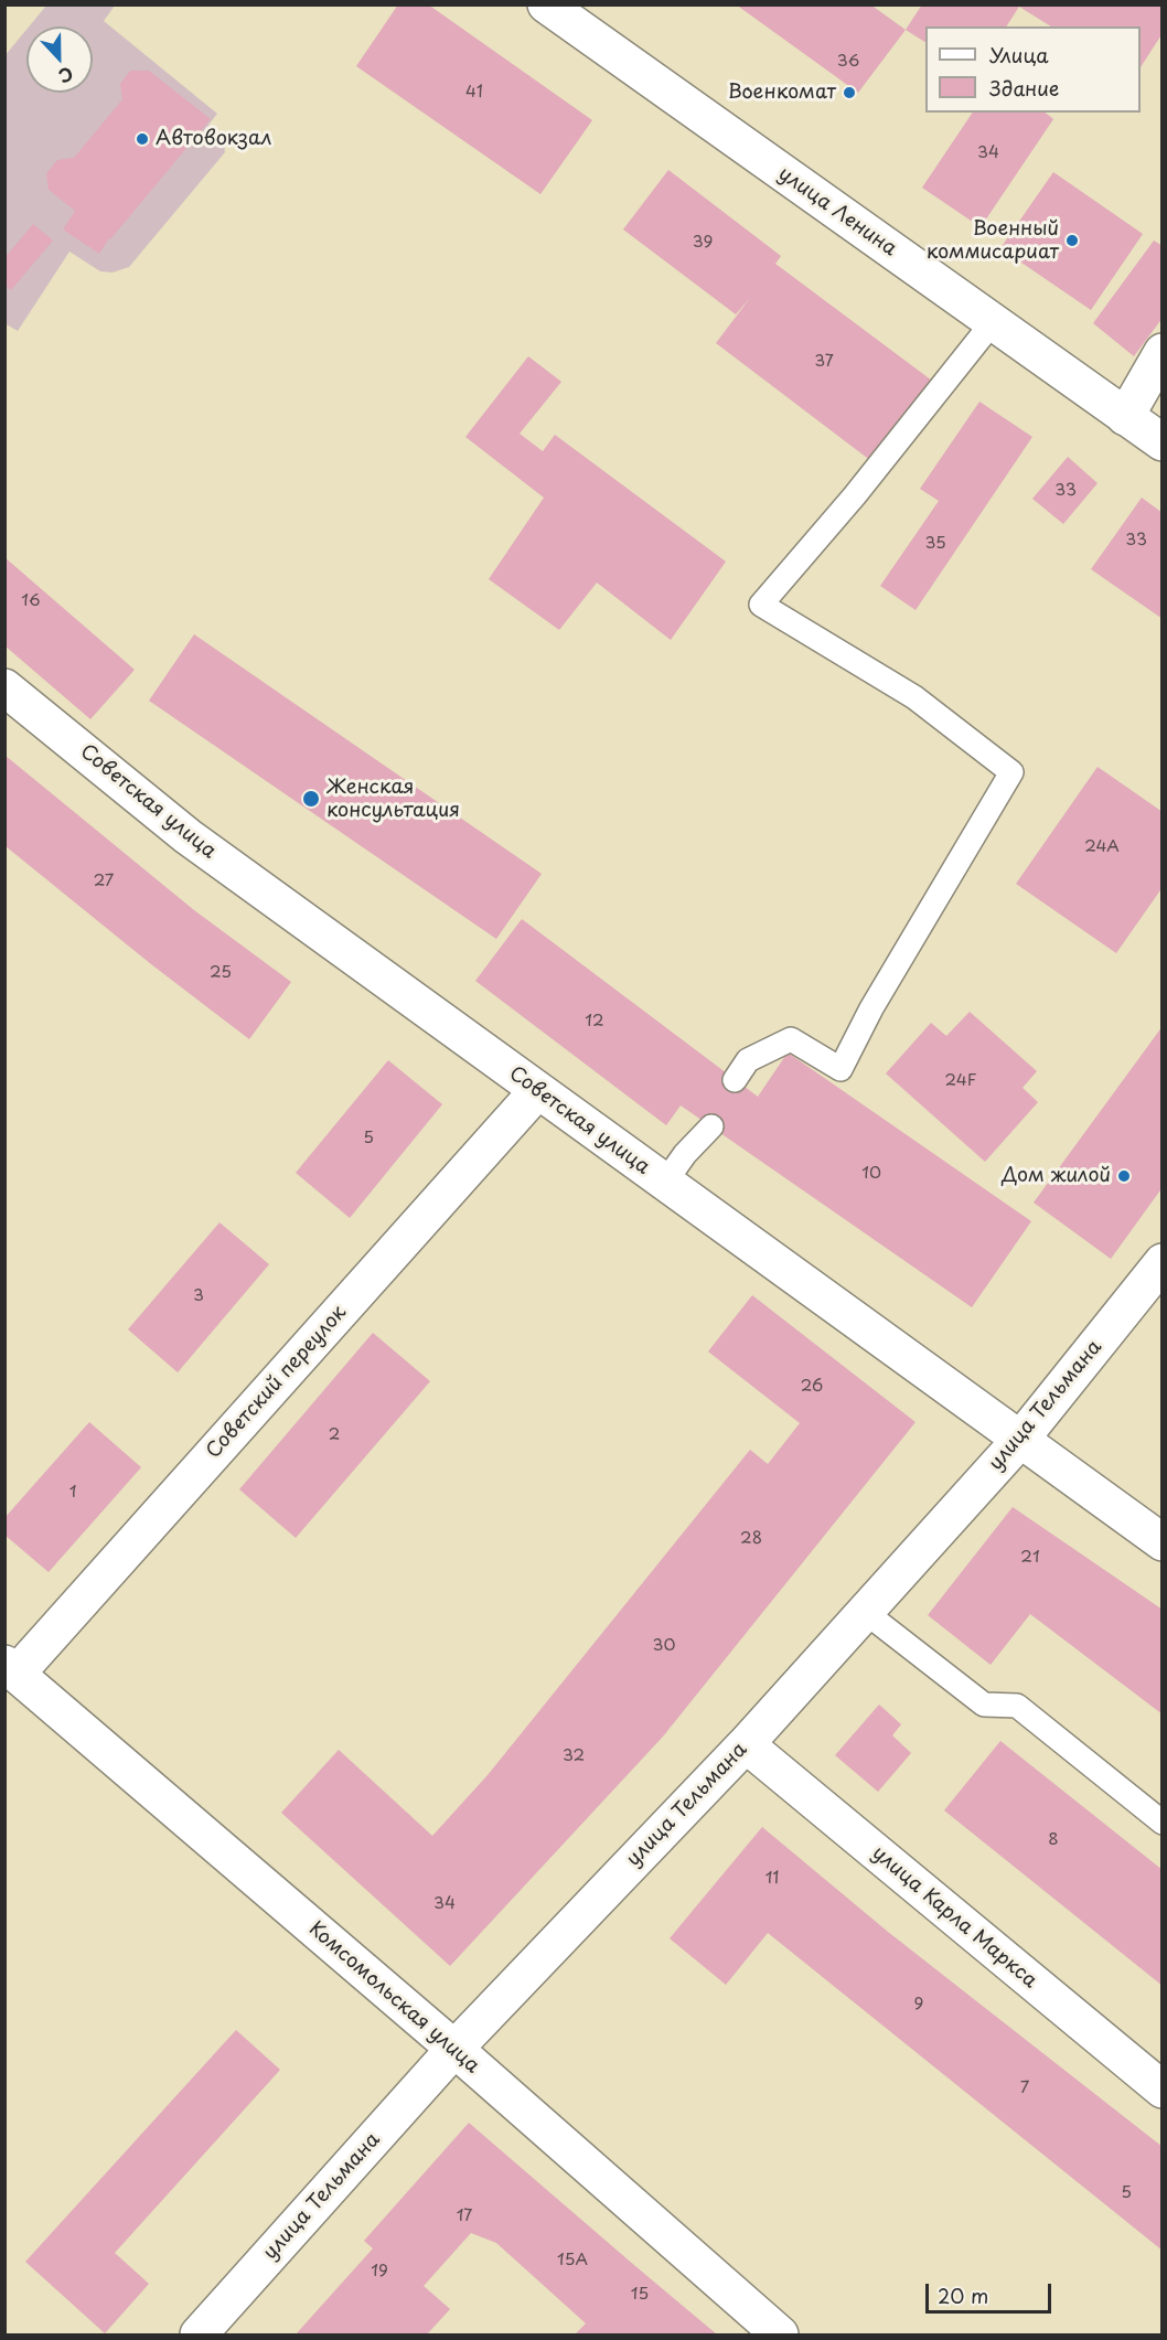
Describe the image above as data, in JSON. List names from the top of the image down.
{
  "streets": {
    "street": [
      "улица Ленина",
      "Советская улица",
      "Советский переулок",
      "улица Тельмана",
      "улица Карла Маркса",
      "Комсомольская улица"
    ]
  },
  "crossings": [
    ["Советская улица", "Советский переулок"],
    ["Советская улица", "улица Тельмана"],
    ["Советский переулок", "Комсомольская улица"],
    ["улица Тельмана", "улица Карла Маркса"],
    ["улица Тельмана", "Комсомольская улица"]
  ],
  "places": [
    "Военкомат",
    "Автовокзал",
    "Военный коммисариат",
    "Женская консультация",
    "Дом жилой"
  ],
  "house_numbers": [
    "36",
    "41",
    "34",
    "39",
    "37",
    "33",
    "33",
    "35",
    "16",
    "24А",
    "27",
    "25",
    "12",
    "24F",
    "5",
    "10",
    "3",
    "26",
    "2",
    "1",
    "28",
    "21",
    "30",
    "32",
    "8",
    "11",
    "34",
    "9",
    "7",
    "5",
    "17",
    "15А",
    "19",
    "15"
  ],
  "legend": ["Улица", "Здание"],
  "scale_bar": "20 m",
  "north": "bottom"
}
